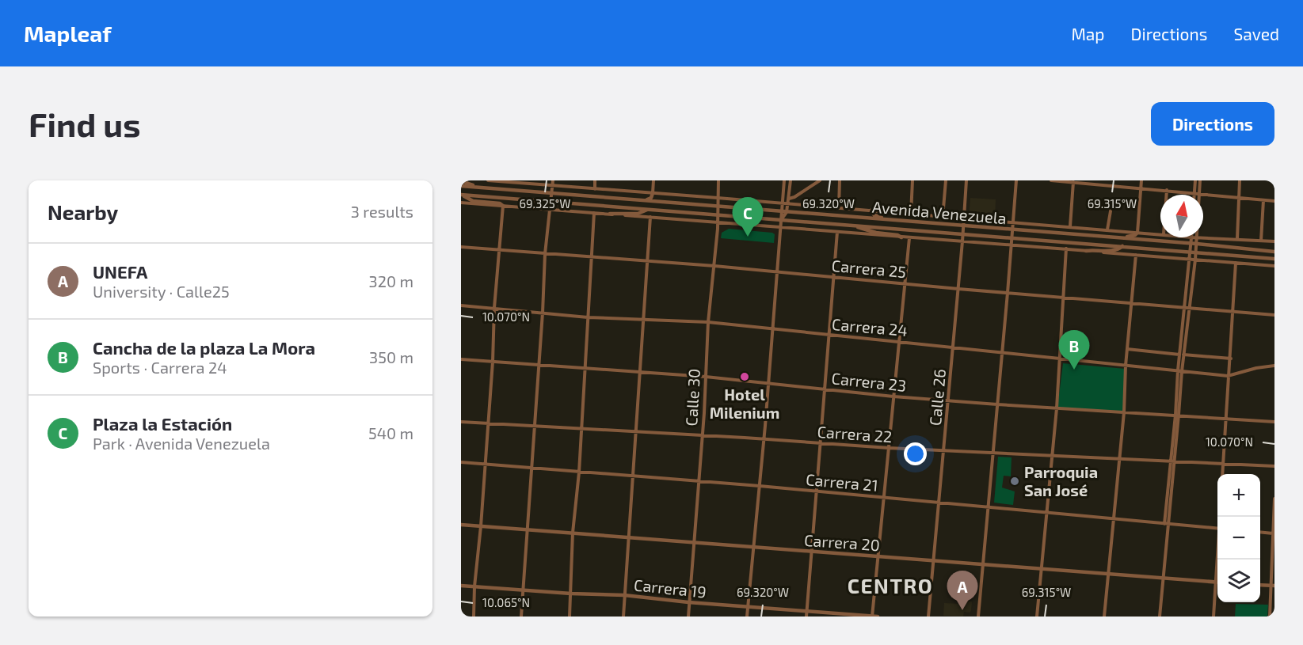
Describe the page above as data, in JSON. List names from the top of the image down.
{
  "streets": {
    "street": [
      "Avenida Venezuela",
      "Carrera 25",
      "Carrera 24",
      "Carrera 23",
      "Calle 30",
      "Calle 26",
      "Carrera 22",
      "Carrera 21",
      "Carrera 20",
      "Carrera 19"
    ]
  },
  "crossings": [
    ["Avenida Venezuela", "Calle 30"],
    ["Avenida Venezuela", "Calle 26"],
    ["Carrera 25", "Calle 30"],
    ["Carrera 25", "Calle 26"],
    ["Carrera 24", "Calle 30"],
    ["Carrera 24", "Calle 26"],
    ["Carrera 23", "Calle 30"],
    ["Carrera 23", "Calle 26"],
    ["Calle 30", "Carrera 22"],
    ["Calle 30", "Carrera 21"],
    ["Calle 30", "Carrera 20"],
    ["Calle 30", "Carrera 19"],
    ["Calle 26", "Carrera 22"],
    ["Calle 26", "Carrera 21"],
    ["Calle 26", "Carrera 20"]
  ],
  "districts": ["CENTRO"],
  "places": ["Hotel Milenium", "Parroquia San José"],
  "north": "top",
  "page": {
    "header": "Mapleaf",
    "nav": ["Map", "Directions", "Saved"],
    "buttons": "Directions",
    "title": "Find us",
    "heading": ["Nearby", "3 results"],
    "pins": ["C", "B", "A"],
    "list": [
      {
        "mark": "A",
        "name": "UNEFA",
        "note": "University · Calle25",
        "value": "320 m"
      },
      {
        "mark": "B",
        "name": "Cancha de la plaza La Mora",
        "note": "Sports · Carrera 24",
        "value": "350 m"
      },
      {
        "mark": "C",
        "name": "Plaza la Estación",
        "note": "Park · Avenida Venezuela",
        "value": "540 m"
      }
    ],
    "map_buttons": ["+", "−"]
  },
  "coordinates": [
    "69.325°W",
    "69.320°W",
    "69.315°W",
    "10.070°N",
    "10.065°N"
  ]
}
